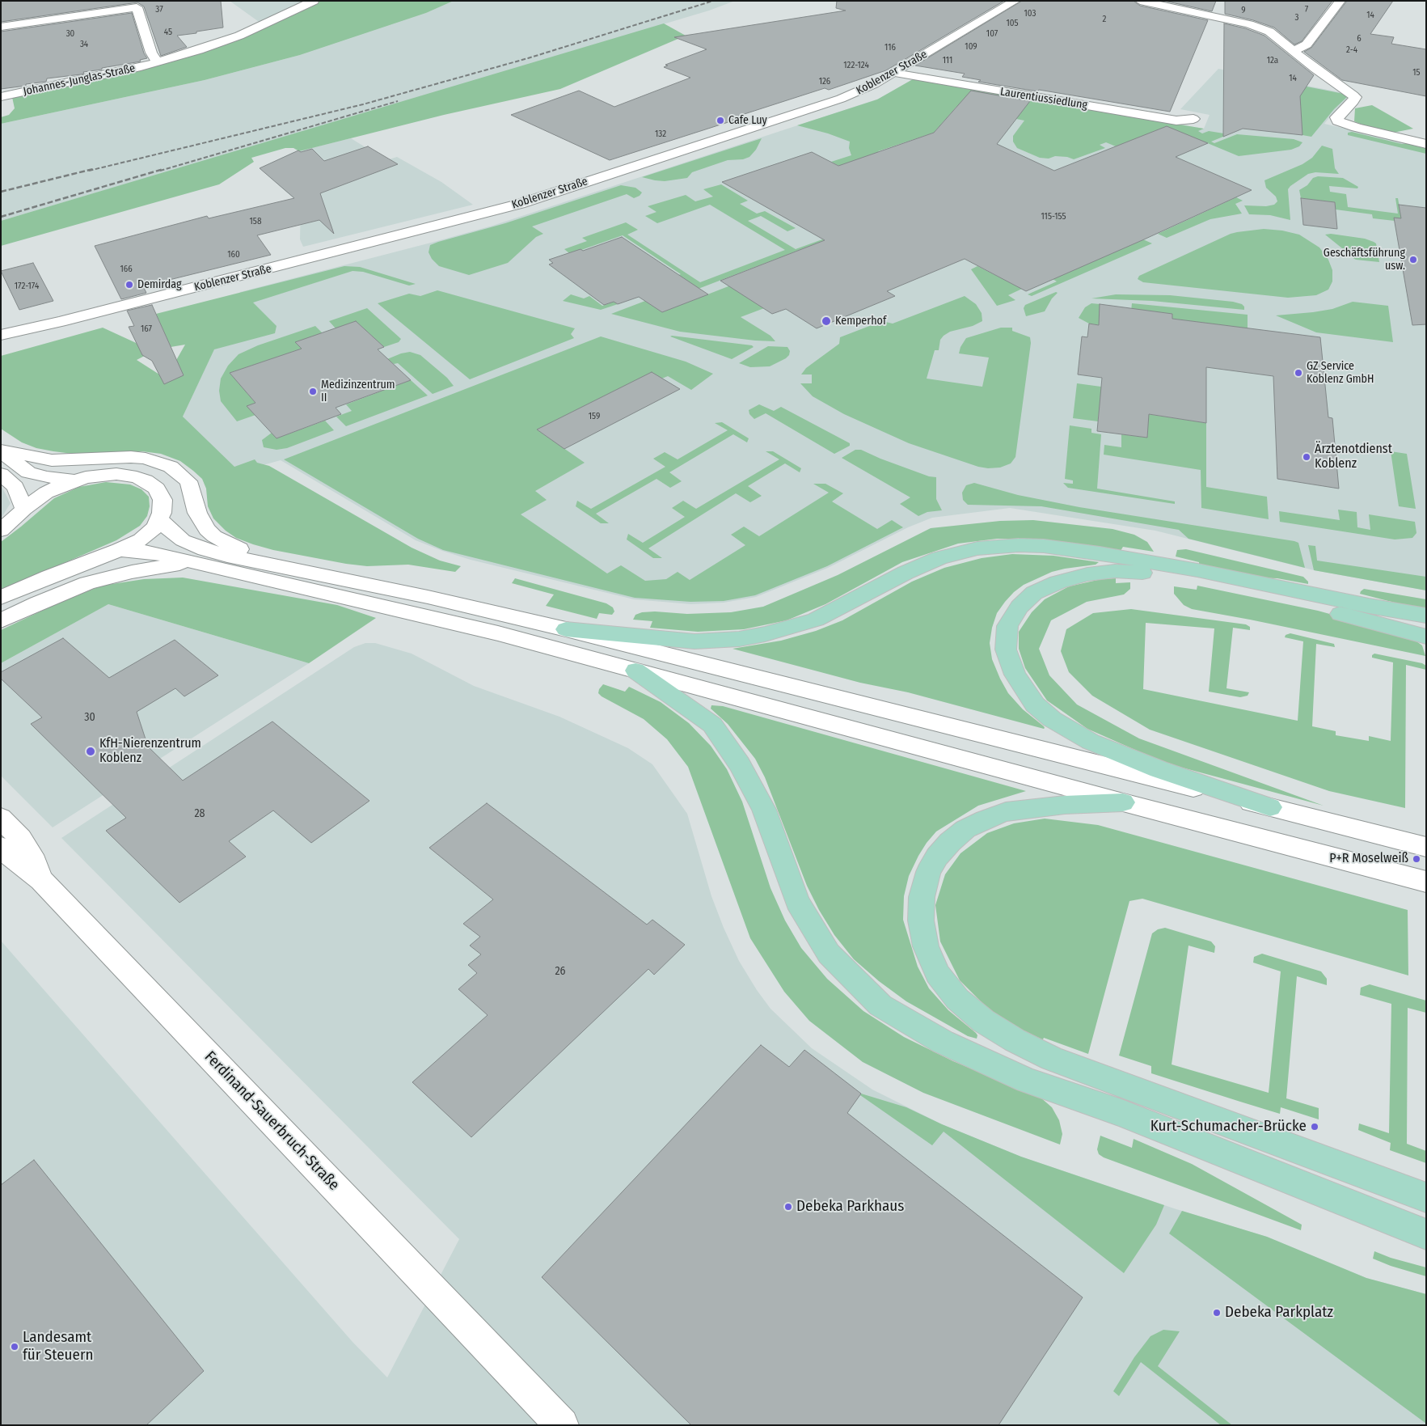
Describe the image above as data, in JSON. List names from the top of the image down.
{
  "streets": {
    "street": [
      "Koblenzer Straße",
      "Johannes-Junglas-Straße",
      "Laurentiussiedlung",
      "Ferdinand-Sauerbruch-Straße"
    ]
  },
  "crossings": [
    ["Koblenzer Straße", "Laurentiussiedlung"]
  ],
  "places": [
    "Cafe Luy",
    "Geschäftsführung usw.",
    "Demirdag",
    "Kemperhof",
    "GZ Service Koblenz GmbH",
    "Medizinzentrum II",
    "Ärztenotdienst Koblenz",
    "KfH-Nierenzentrum Koblenz",
    "P+R Moselweiß",
    "Kurt-Schumacher-Brücke",
    "Debeka Parkhaus",
    "Debeka Parkplatz",
    "Landesamt für Steuern"
  ],
  "house_numbers": [
    "37",
    "7",
    "9",
    "103",
    "14",
    "3",
    "2",
    "105",
    "45",
    "30",
    "107",
    "6",
    "34",
    "109",
    "116",
    "2-4",
    "111",
    "12a",
    "122-124",
    "15",
    "14",
    "126",
    "132",
    "115-155",
    "158",
    "160",
    "166",
    "172-174",
    "167",
    "159",
    "30",
    "28",
    "26"
  ]
}
